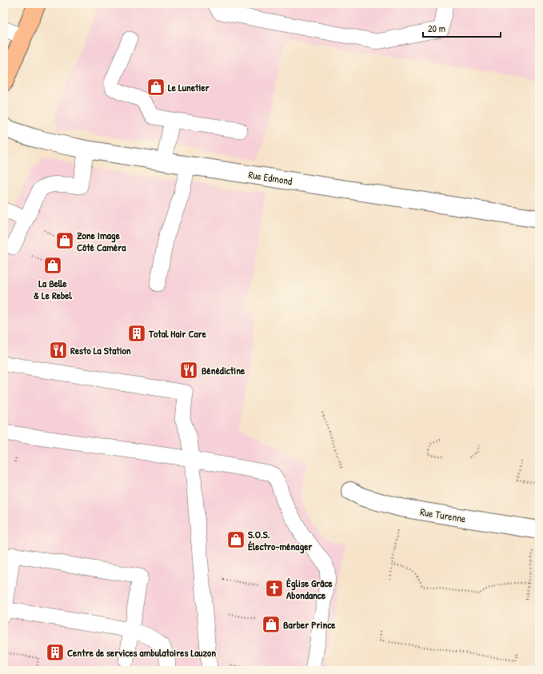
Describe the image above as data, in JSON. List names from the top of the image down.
{
  "streets": {
    "street": ["Rue Edmond", "Rue Turenne"]
  },
  "places": {
    "shop": [
      "Le Lunetier",
      "Zone Image Côté Caméra",
      "La Belle & Le Rebel",
      "S.O.S. Électro-ménager",
      "Barber Prince"
    ],
    "building": ["Total Hair Care", "Centre de services ambulatoires Lauzon"],
    "restaurant": ["Resto La Station", "Bénédictine"],
    "church": ["Église Grâce Abondance"]
  },
  "scale_bar": "20 m"
}
